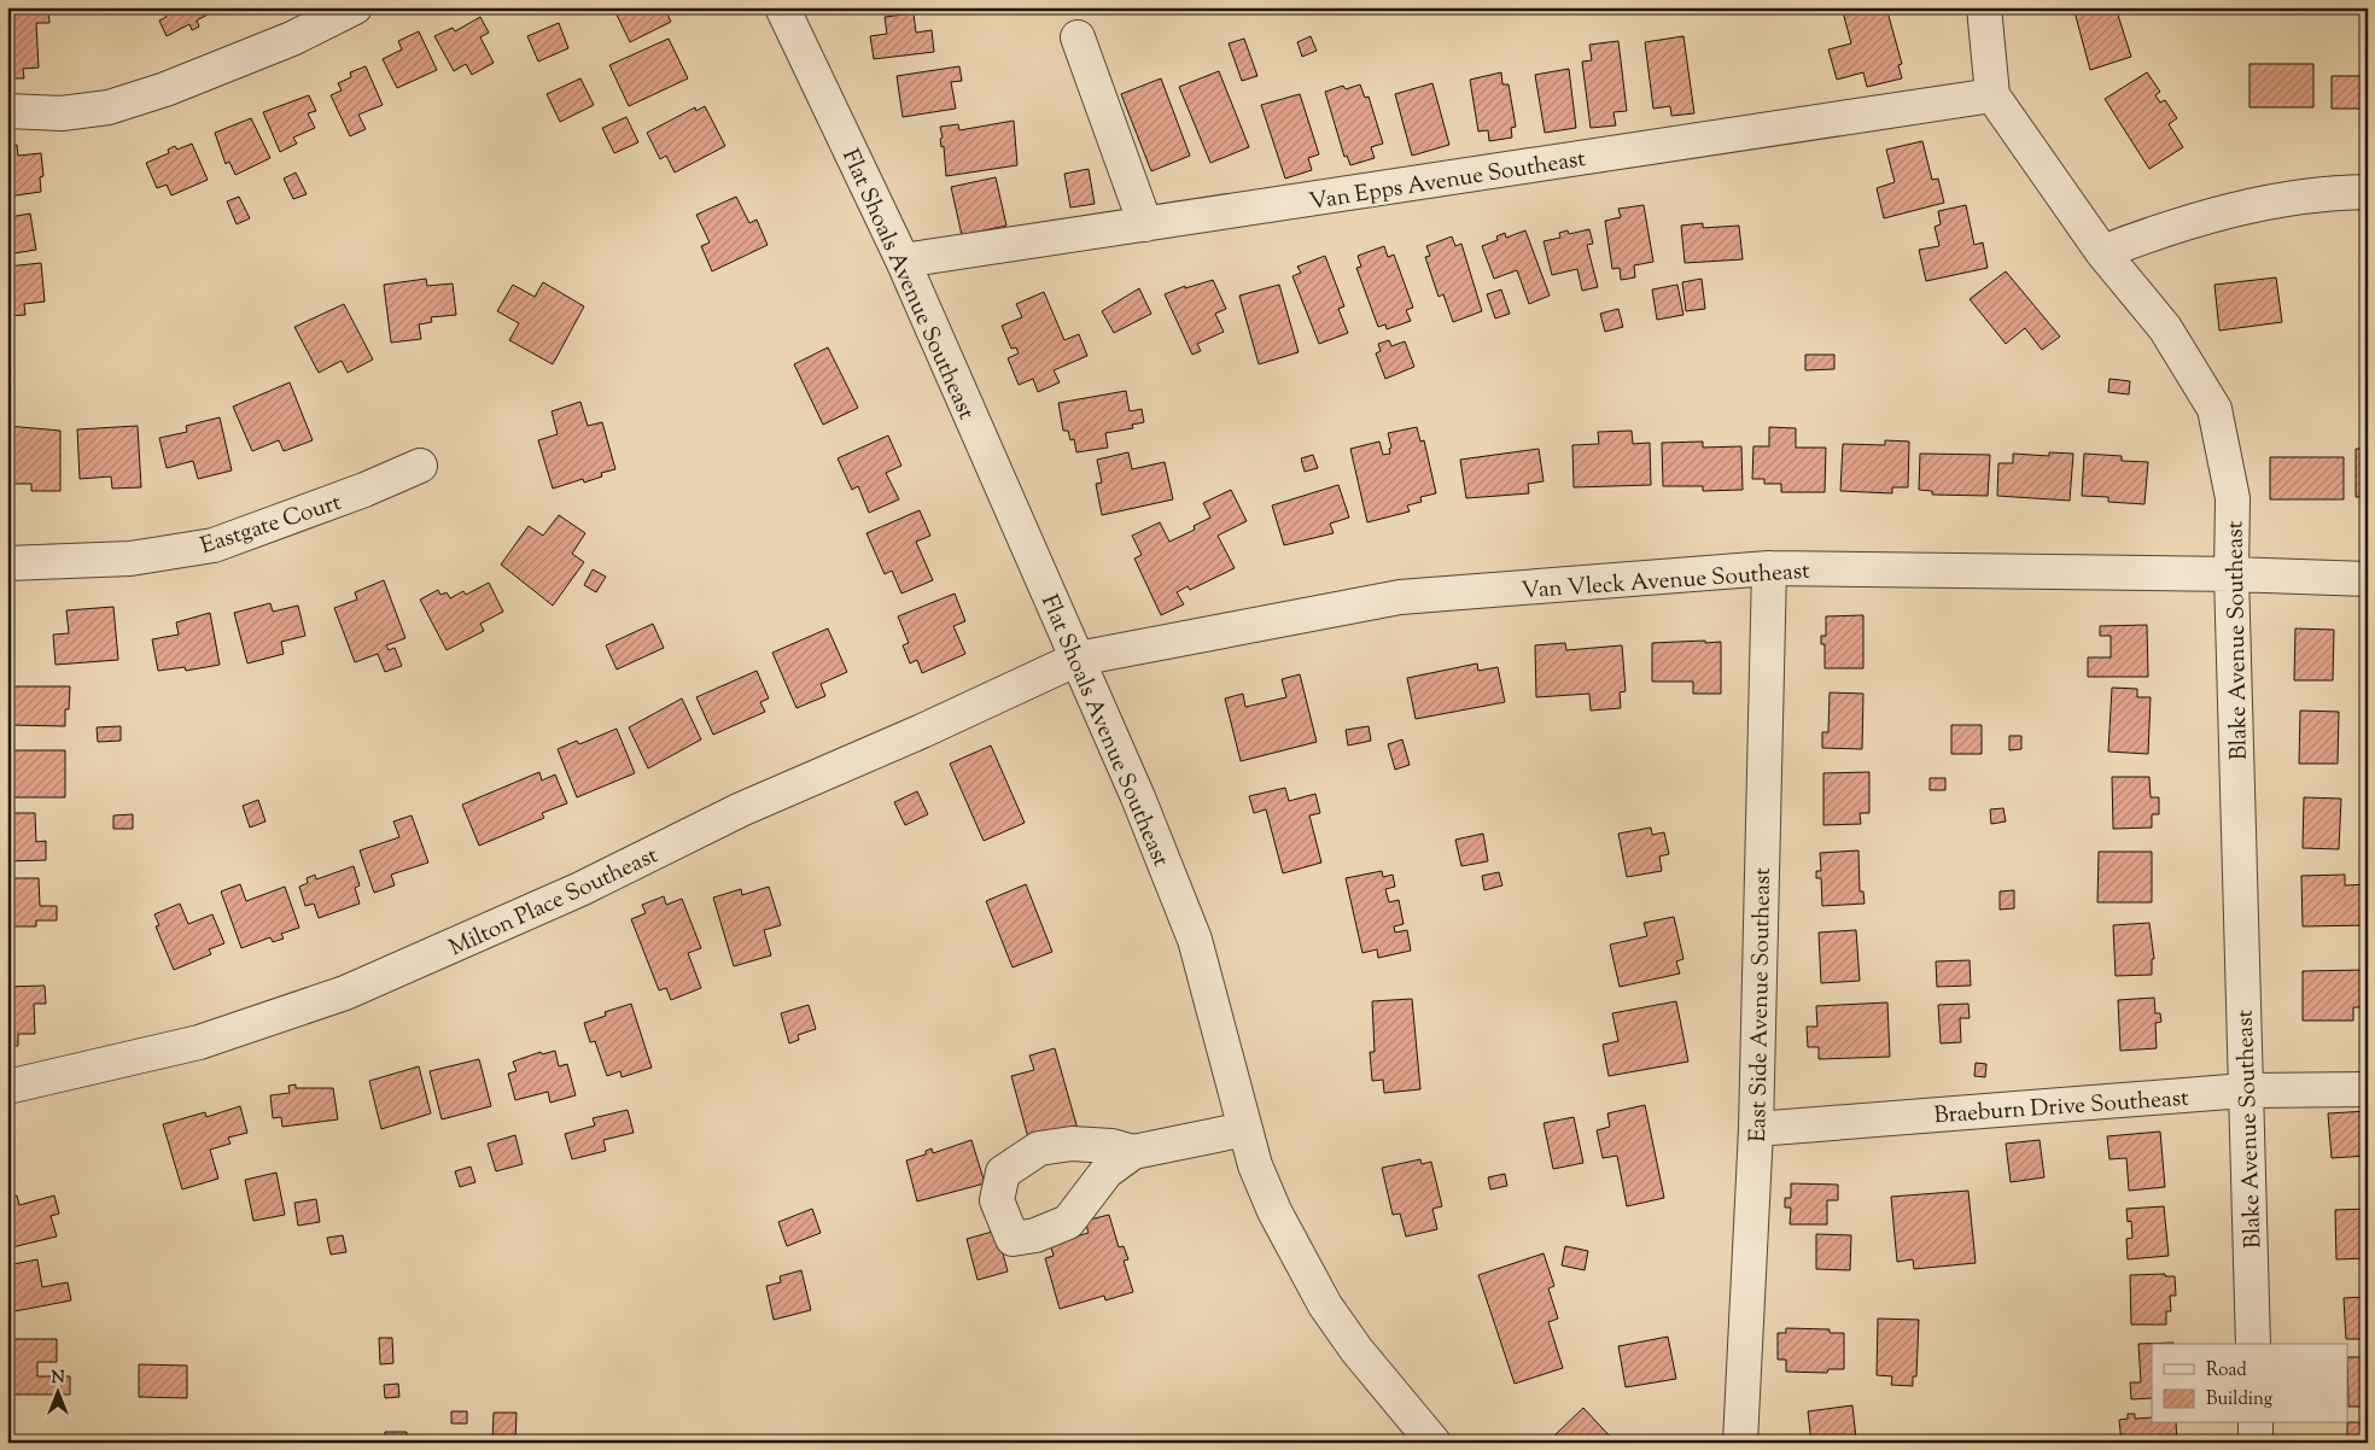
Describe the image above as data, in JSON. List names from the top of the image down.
{
  "streets": {
    "street": [
      "Van Epps Avenue Southeast",
      "Flat Shoals Avenue Southeast",
      "Eastgate Court",
      "Van Vleck Avenue Southeast",
      "Blake Avenue Southeast",
      "Milton Place Southeast",
      "East Side Avenue Southeast",
      "Braeburn Drive Southeast"
    ]
  },
  "crossings": [
    ["Van Epps Avenue Southeast", "Flat Shoals Avenue Southeast"],
    ["Van Epps Avenue Southeast", "Blake Avenue Southeast"],
    ["Flat Shoals Avenue Southeast", "Van Vleck Avenue Southeast"],
    ["Flat Shoals Avenue Southeast", "Milton Place Southeast"],
    ["Van Vleck Avenue Southeast", "Blake Avenue Southeast"],
    ["Van Vleck Avenue Southeast", "Milton Place Southeast"],
    ["Van Vleck Avenue Southeast", "East Side Avenue Southeast"],
    ["Blake Avenue Southeast", "Braeburn Drive Southeast"],
    ["East Side Avenue Southeast", "Braeburn Drive Southeast"]
  ],
  "legend": ["Road", "Building"],
  "north": "top"
}
